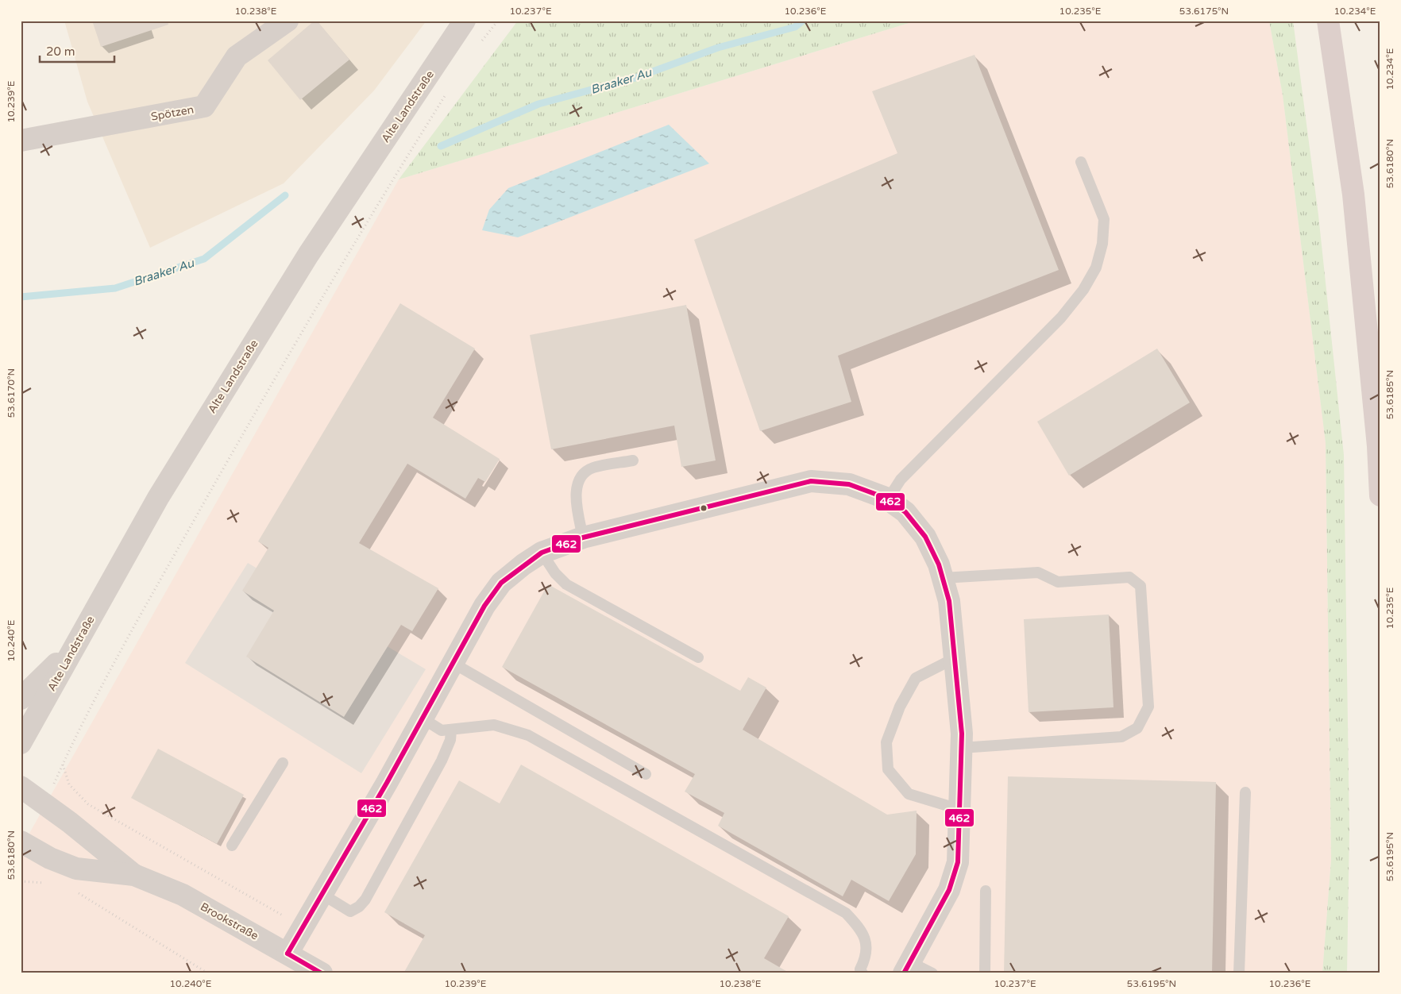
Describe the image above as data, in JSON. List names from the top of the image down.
{
  "streets": {
    "street": ["Alte Landstraße", "Spötzen", "Brookstraße"]
  },
  "water": ["Braaker Au"],
  "lines": ["transit line 462"],
  "scale_bar": "20 m",
  "coordinates": [
    "10.238°E",
    "10.237°E",
    "10.236°E",
    "10.235°E",
    "53.6175°N",
    "10.234°E",
    "10.239°E",
    "53.6180°N",
    "53.6170°N",
    "53.6185°N",
    "10.240°E",
    "53.6195°N"
  ]
}
